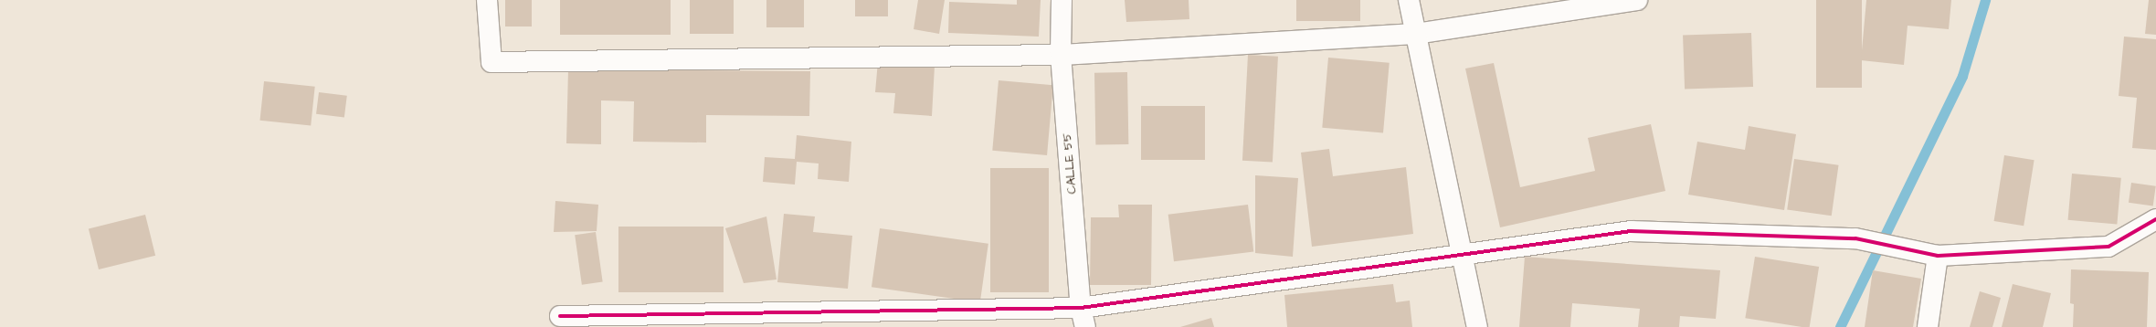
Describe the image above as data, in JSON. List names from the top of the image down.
{
  "streets": {
    "street": ["CALLE 55"]
  }
}
